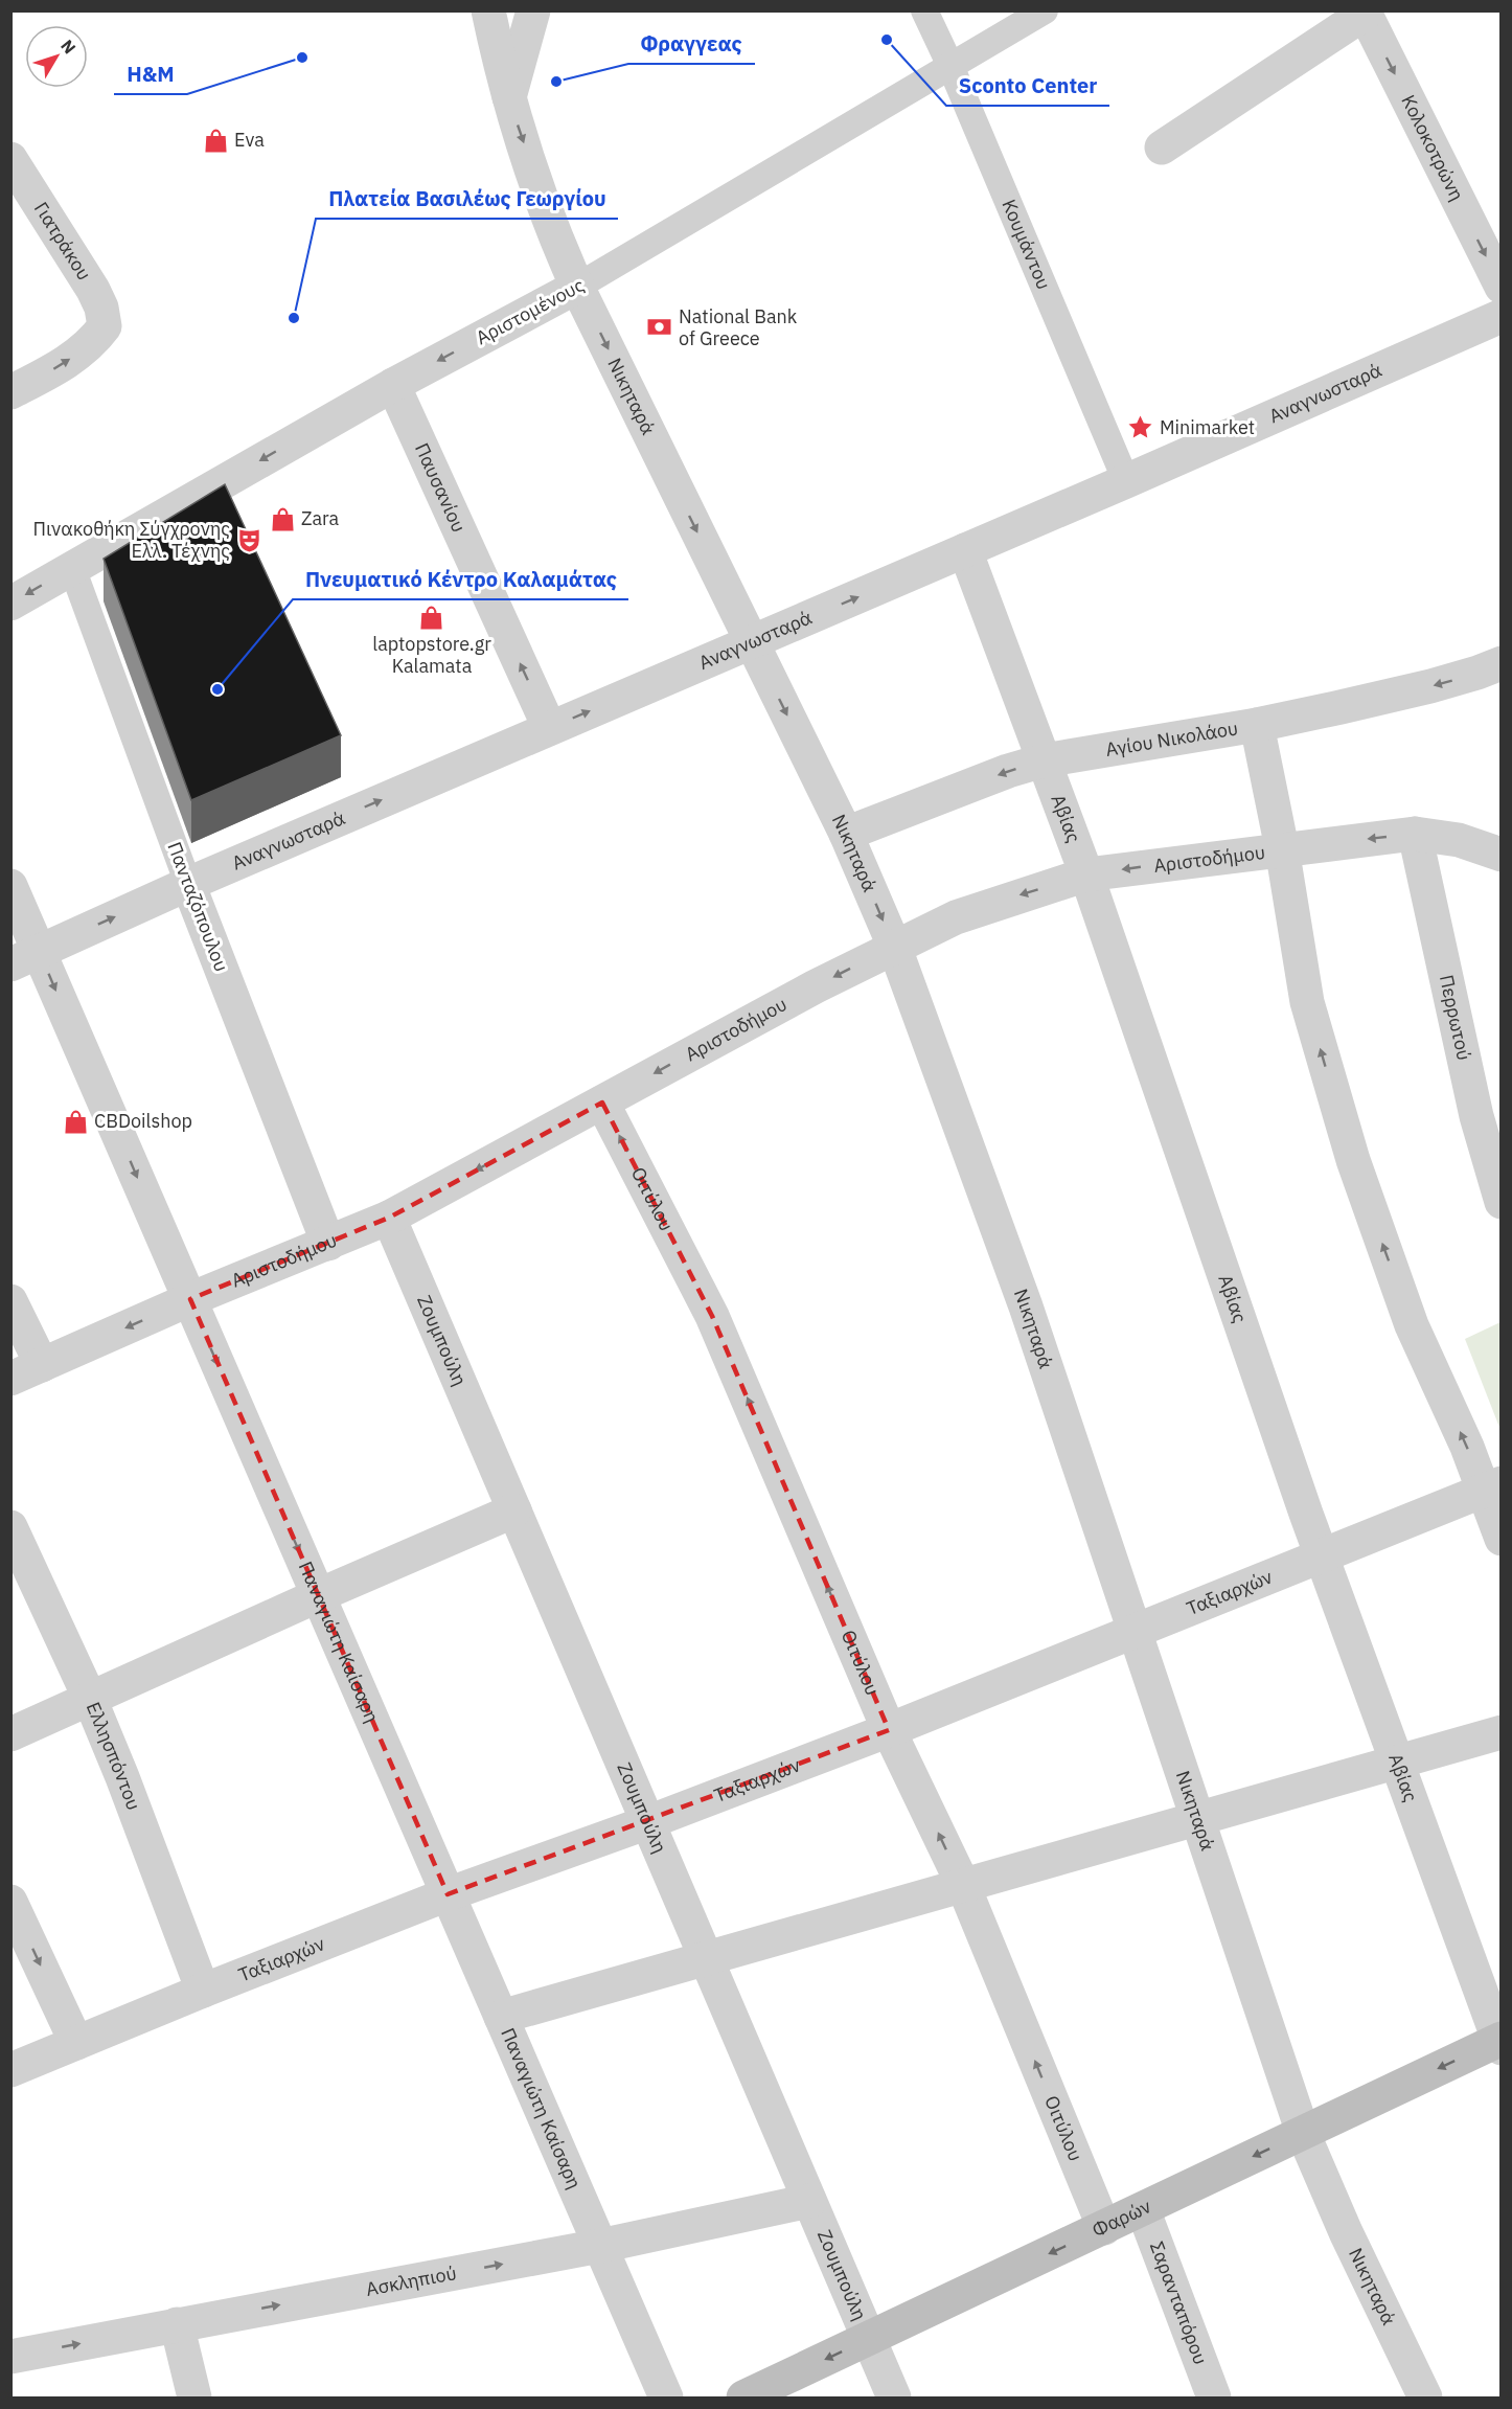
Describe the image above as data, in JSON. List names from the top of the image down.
{
  "streets": {
    "main road": ["Φαρών"],
    "street": [
      "Κολοκοτρώνη",
      "Γιατράκου",
      "Κουμάντου",
      "Αριστομένους",
      "Αναγνωσταρά",
      "Νικηταρά",
      "Παυσανίου",
      "Αγίου Νικολάου",
      "Αβίας",
      "Αριστοδήμου",
      "Πανταζόπουλου",
      "Περρωτού",
      "Οιτύλου",
      "Ζουμπούλη",
      "Ταξιαρχών",
      "Παναγιώτη Καίσαρη",
      "Ελλησπόντου",
      "Ασκληπιού",
      "Σαρανταπόρου"
    ]
  },
  "crossings": [
    ["Κουμάντου", "Αριστομένους"],
    ["Κουμάντου", "Αναγνωσταρά"],
    ["Αριστομένους", "Νικηταρά"],
    ["Αριστομένους", "Παυσανίου"],
    ["Αριστομένους", "Πανταζόπουλου"],
    ["Αναγνωσταρά", "Νικηταρά"],
    ["Αναγνωσταρά", "Παυσανίου"],
    ["Αναγνωσταρά", "Αβίας"],
    ["Αναγνωσταρά", "Πανταζόπουλου"],
    ["Αναγνωσταρά", "Παναγιώτη Καίσαρη"],
    ["Νικηταρά", "Αγίου Νικολάου"],
    ["Νικηταρά", "Αριστοδήμου"],
    ["Νικηταρά", "Ταξιαρχών"],
    ["Νικηταρά", "Φαρών"],
    ["Αγίου Νικολάου", "Αβίας"],
    ["Αβίας", "Αριστοδήμου"],
    ["Αβίας", "Ταξιαρχών"],
    ["Αβίας", "Φαρών"],
    ["Αριστοδήμου", "Πανταζόπουλου"],
    ["Αριστοδήμου", "Περρωτού"],
    ["Αριστοδήμου", "Οιτύλου"],
    ["Αριστοδήμου", "Ζουμπούλη"],
    ["Αριστοδήμου", "Παναγιώτη Καίσαρη"],
    ["Οιτύλου", "Ταξιαρχών"],
    ["Οιτύλου", "Φαρών"],
    ["Ζουμπούλη", "Ταξιαρχών"],
    ["Ζουμπούλη", "Φαρών"],
    ["Ζουμπούλη", "Ασκληπιού"],
    ["Ταξιαρχών", "Παναγιώτη Καίσαρη"],
    ["Ταξιαρχών", "Ελλησπόντου"],
    ["Παναγιώτη Καίσαρη", "Ασκληπιού"],
    ["Φαρών", "Σαρανταπόρου"]
  ],
  "one_way": [
    "Κολοκοτρώνη",
    "Αριστομένους",
    "Αναγνωσταρά",
    "Νικηταρά",
    "Παυσανίου",
    "Αγίου Νικολάου",
    "Αριστοδήμου",
    "Οιτύλου",
    "Παναγιώτη Καίσαρη",
    "Φαρών",
    "Ασκληπιού"
  ],
  "places": {
    "other": [
      "Sconto Center",
      "H&M",
      "Φραγγεας",
      "Πλατεία Βασιλέως Γεωργίου",
      "Πνευματικό Κέντρο Καλαμάτας"
    ],
    "shop": [
      "Eva",
      "Zara",
      "laptopstore.gr Kalamata",
      "CBDoilshop"
    ],
    "bank": ["National Bank of Greece"],
    "place": ["Minimarket"],
    "theatre": ["Πινακοθήκη Σύγχρονης Ελλ. Τέχνης"]
  },
  "north": "top right"
}
